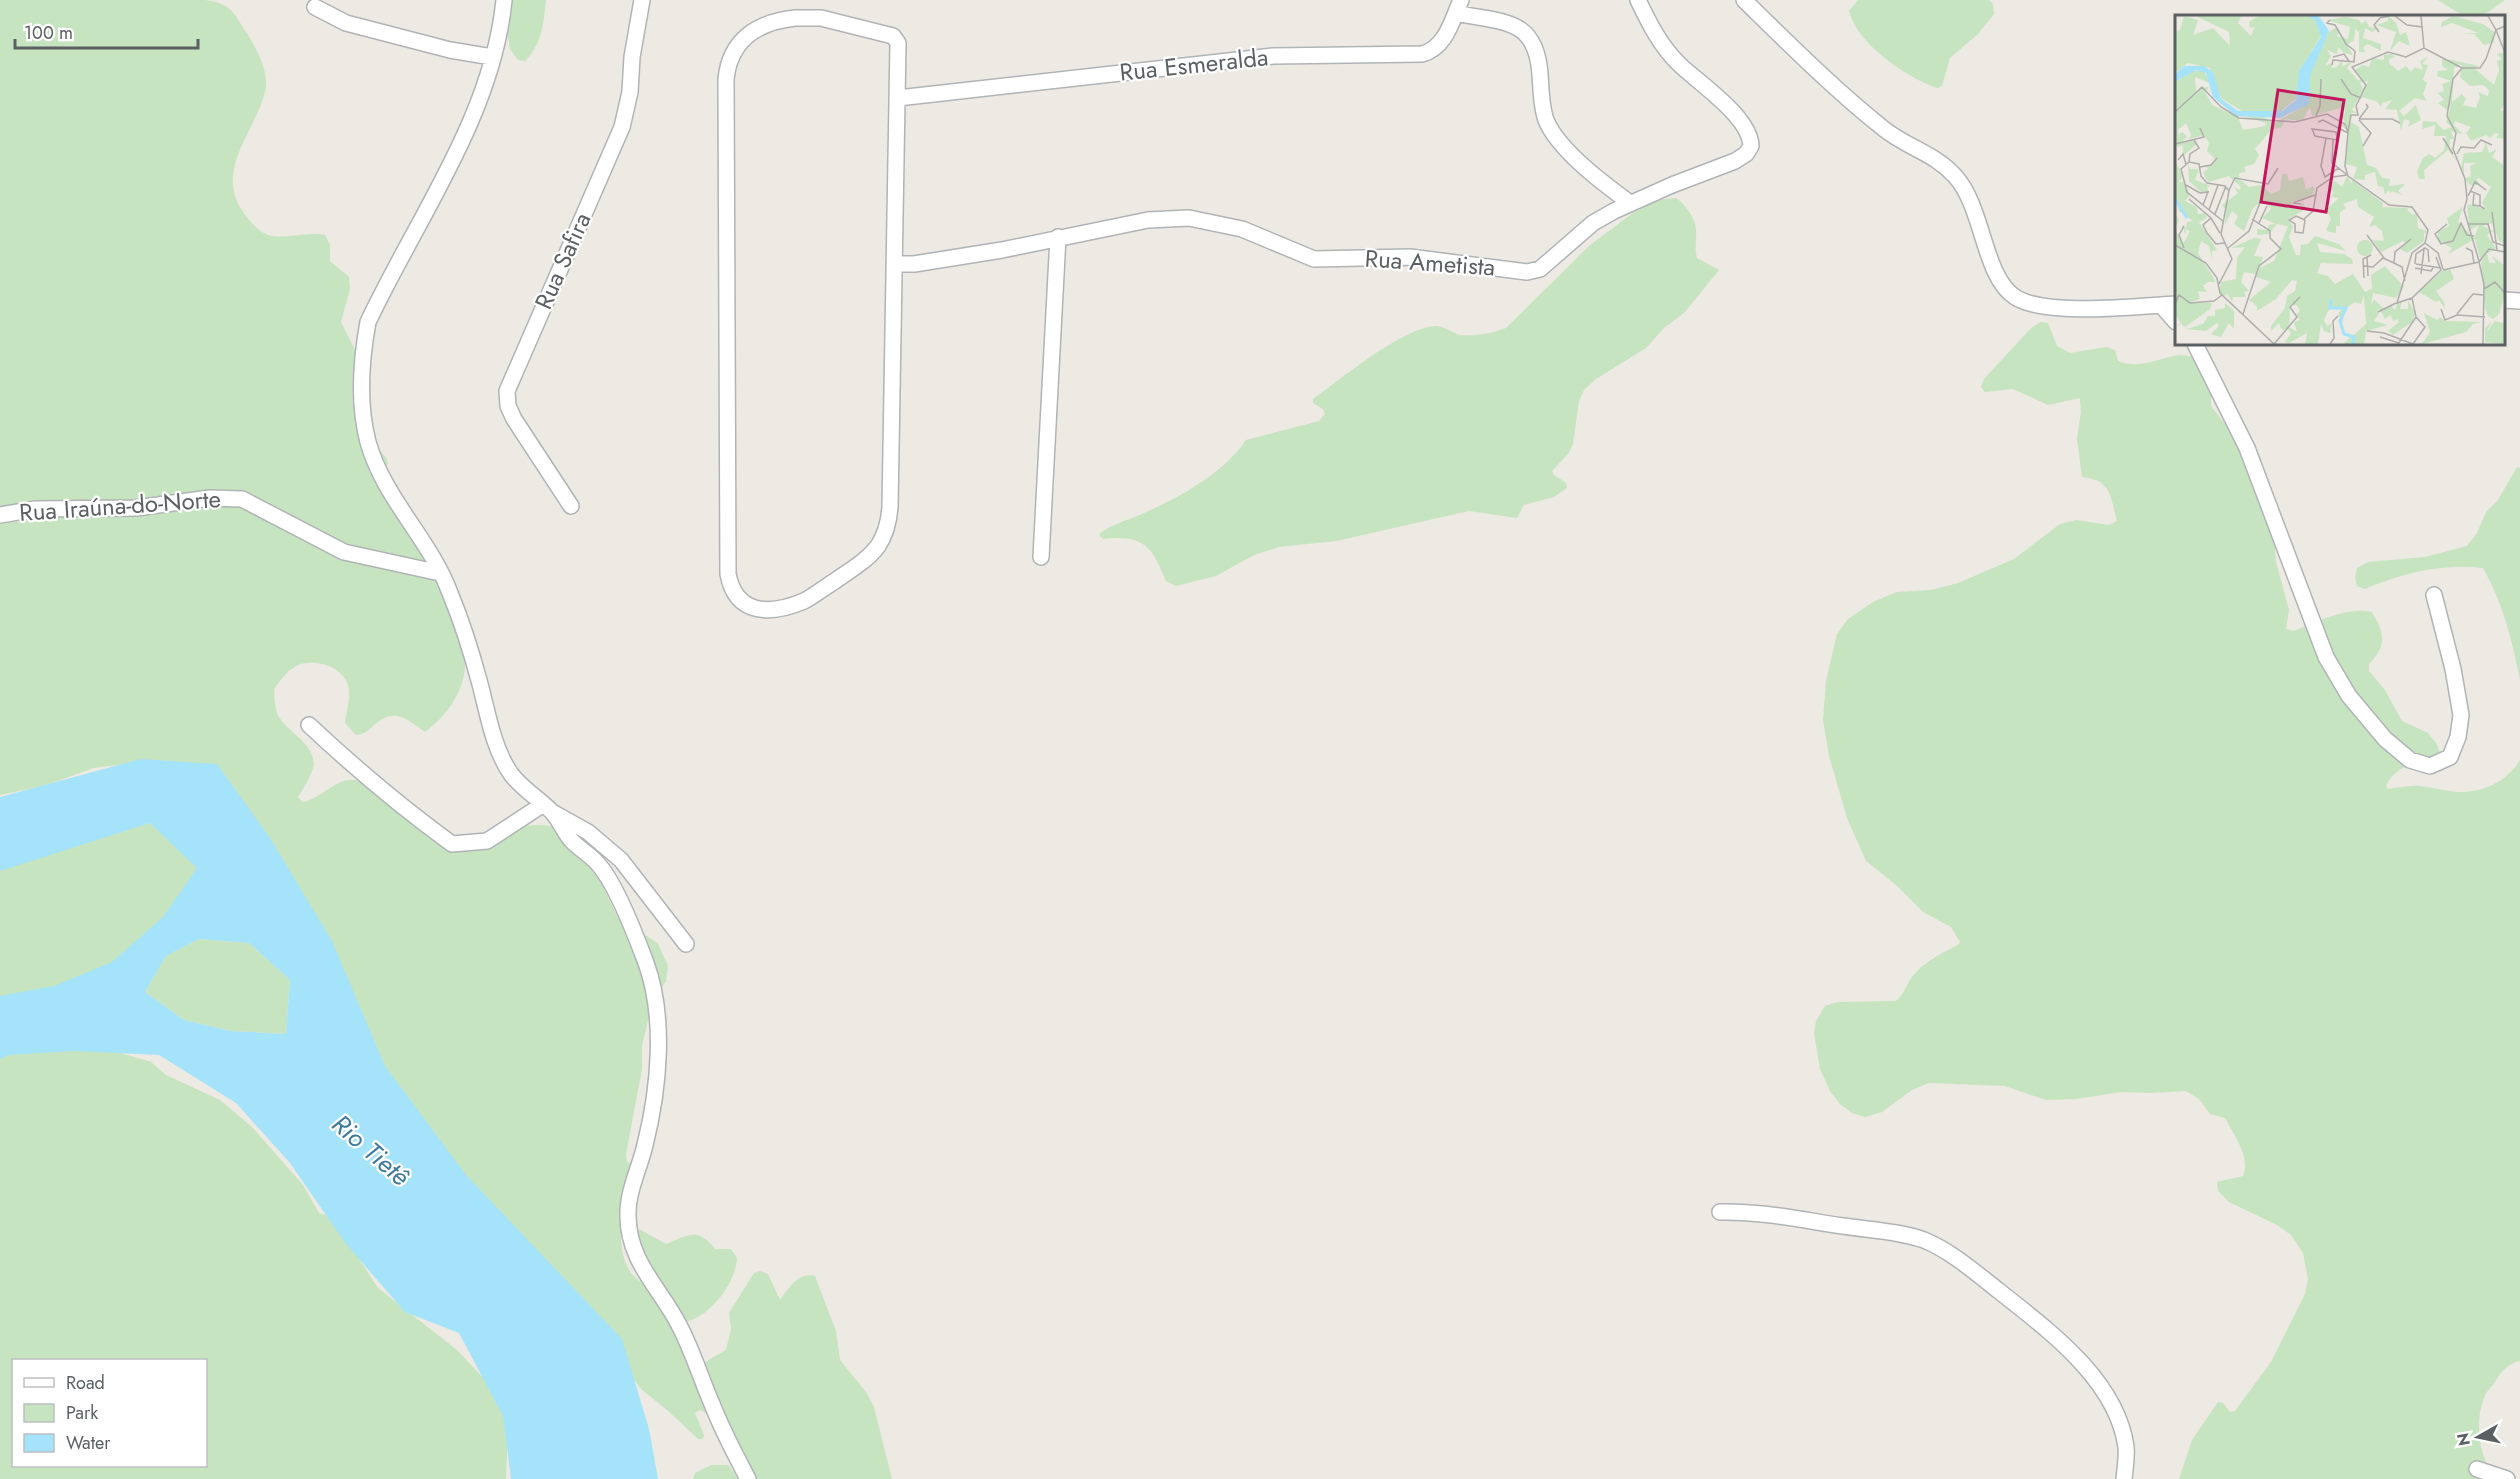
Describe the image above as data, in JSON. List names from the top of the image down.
{
  "streets": {
    "street": [
      "Rua Esmeralda",
      "Rua Safira",
      "Rua Ametista",
      "Rua Iraúna-do-Norte"
    ]
  },
  "water": ["Rio Tietê"],
  "legend": ["Road", "Park", "Water"],
  "scale_bar": "100 m",
  "north": "left"
}
